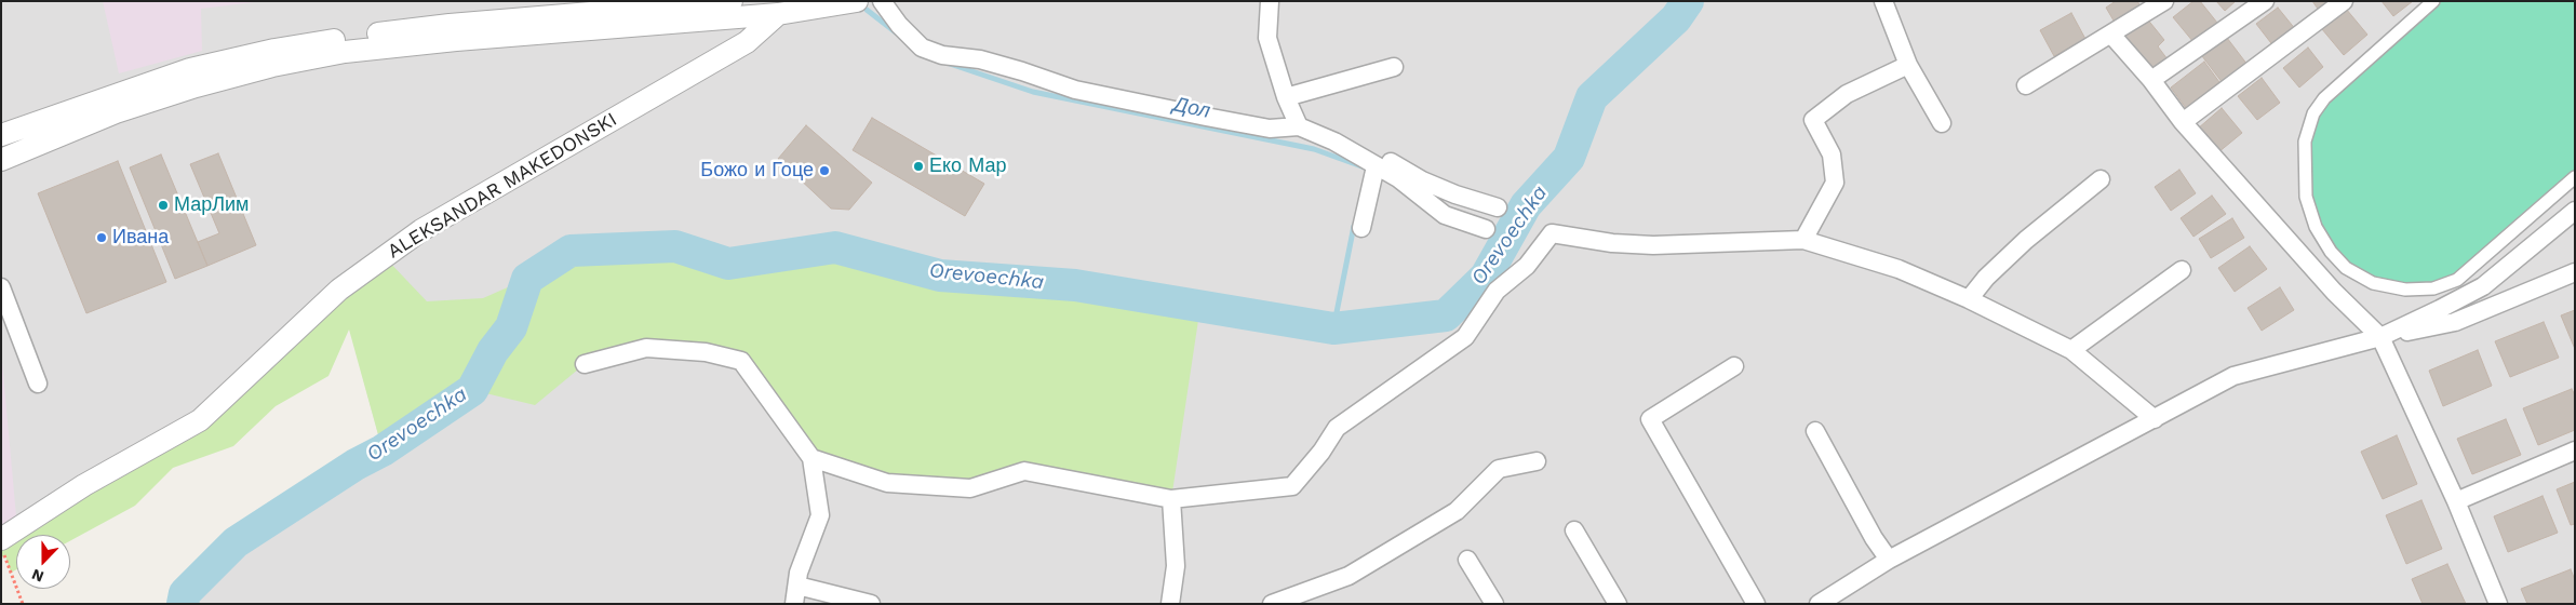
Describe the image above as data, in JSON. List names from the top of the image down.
{
  "streets": {
    "street": ["ALEKSANDAR MAKEDONSKI"]
  },
  "water": ["Дол", "Orevoechka"],
  "places": [
    "Еко Мар",
    "Божо и Гоце",
    "МарЛим",
    "Ивана"
  ],
  "north": "bottom"
}
